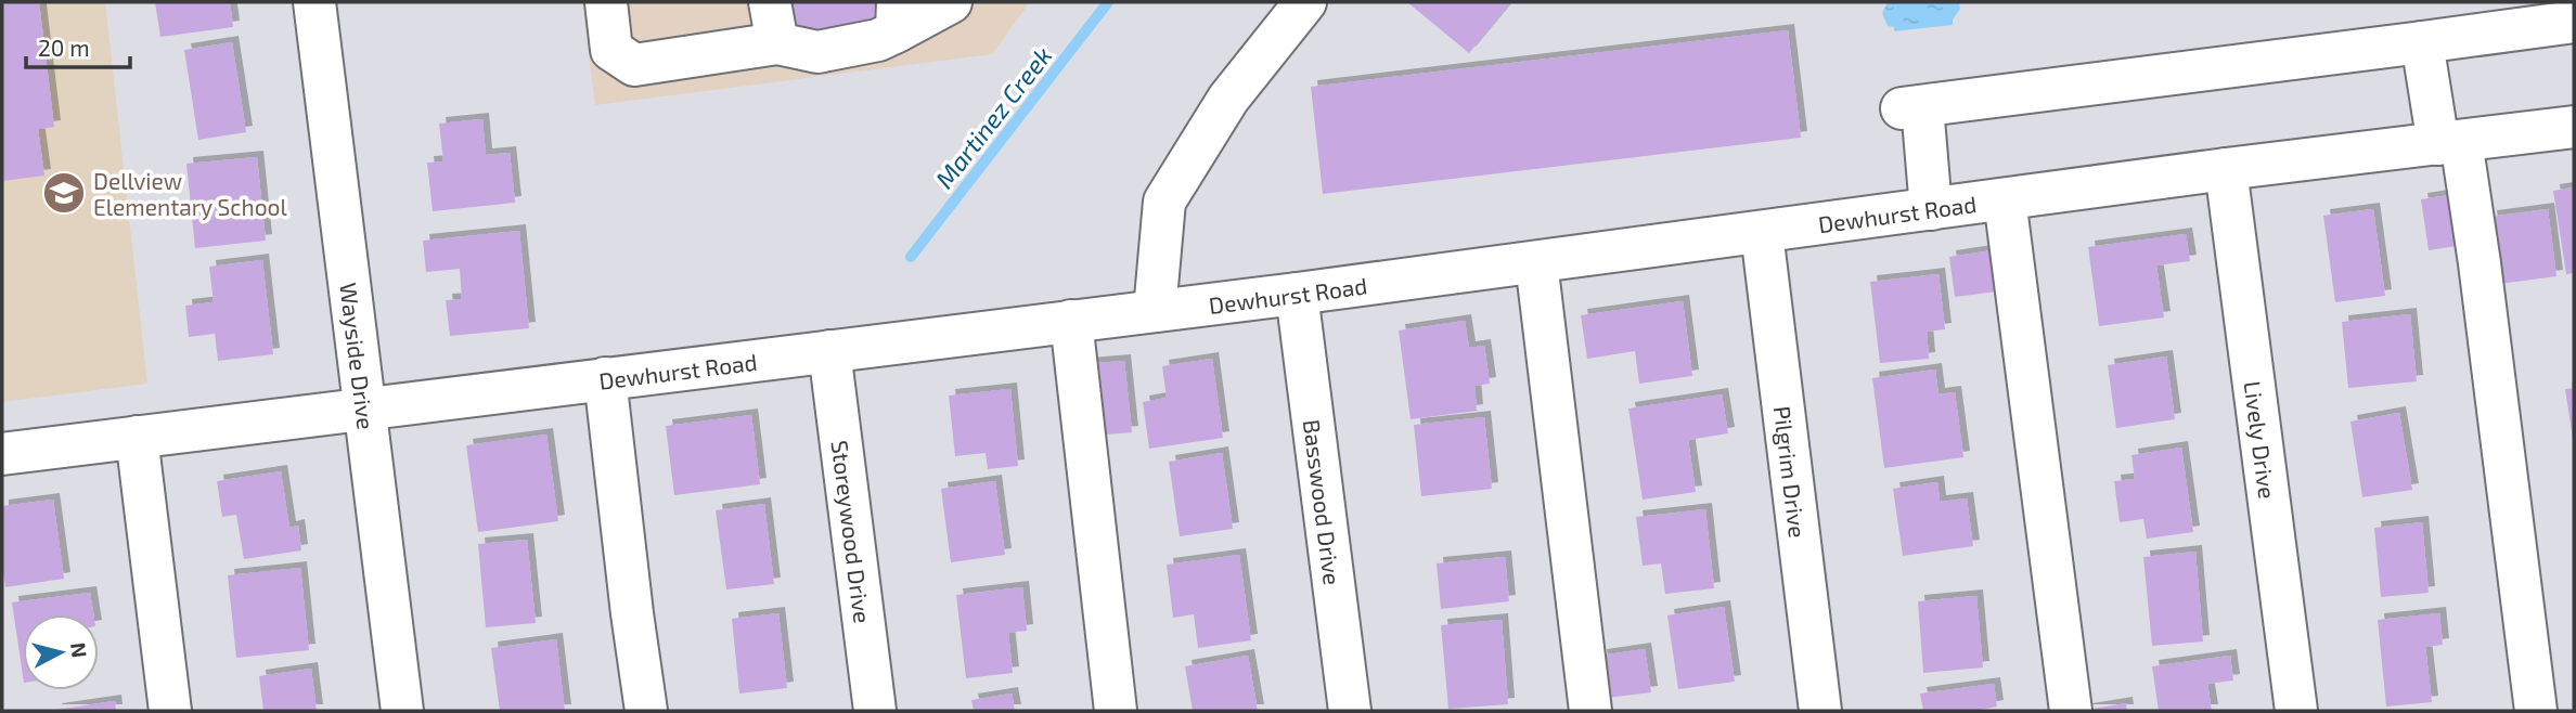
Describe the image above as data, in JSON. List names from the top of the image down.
{
  "streets": {
    "street": [
      "Dewhurst Road",
      "Wayside Drive",
      "Lively Drive",
      "Pilgrim Drive",
      "Basswood Drive",
      "Storeywood Drive"
    ]
  },
  "crossings": [
    ["Dewhurst Road", "Wayside Drive"],
    ["Dewhurst Road", "Lively Drive"],
    ["Dewhurst Road", "Pilgrim Drive"],
    ["Dewhurst Road", "Basswood Drive"],
    ["Dewhurst Road", "Storeywood Drive"]
  ],
  "water": ["Martinez Creek"],
  "places": {
    "school or university": ["Dellview Elementary School"]
  },
  "scale_bar": "20 m",
  "north": "right"
}
